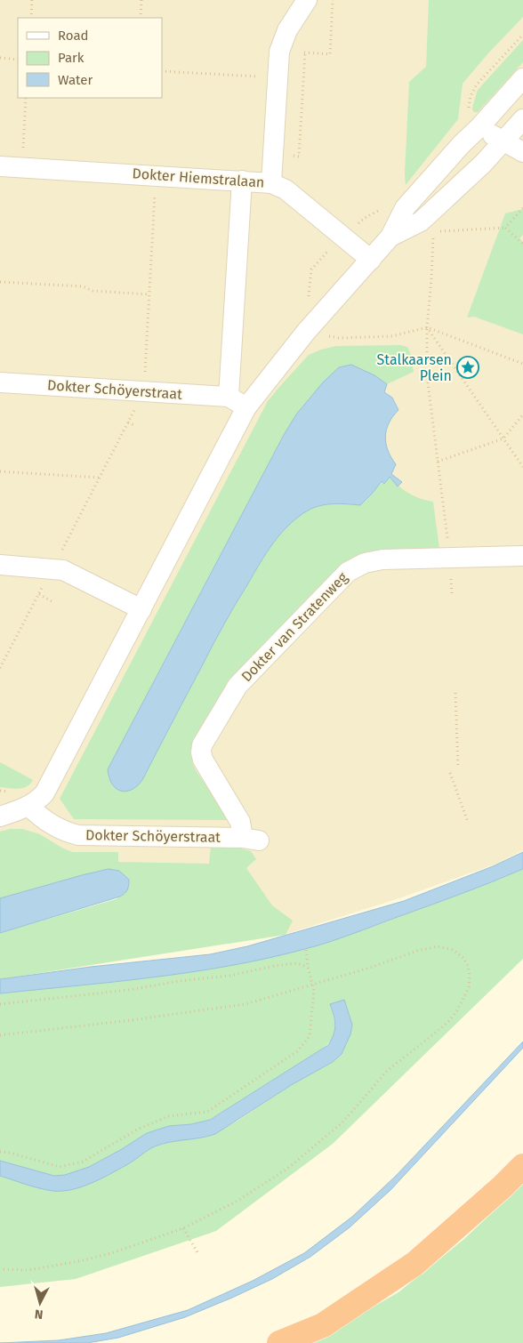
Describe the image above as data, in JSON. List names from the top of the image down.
{
  "streets": {
    "street": ["Dokter Hiemstralaan", "Dokter Schöyerstraat", "Dokter van Stratenweg"]
  },
  "crossings": [
    ["Dokter Schöyerstraat", "Dokter van Stratenweg"]
  ],
  "places": {
    "place": ["Stalkaarsen Plein"]
  },
  "legend": ["Road", "Park", "Water"],
  "north": "bottom"
}
